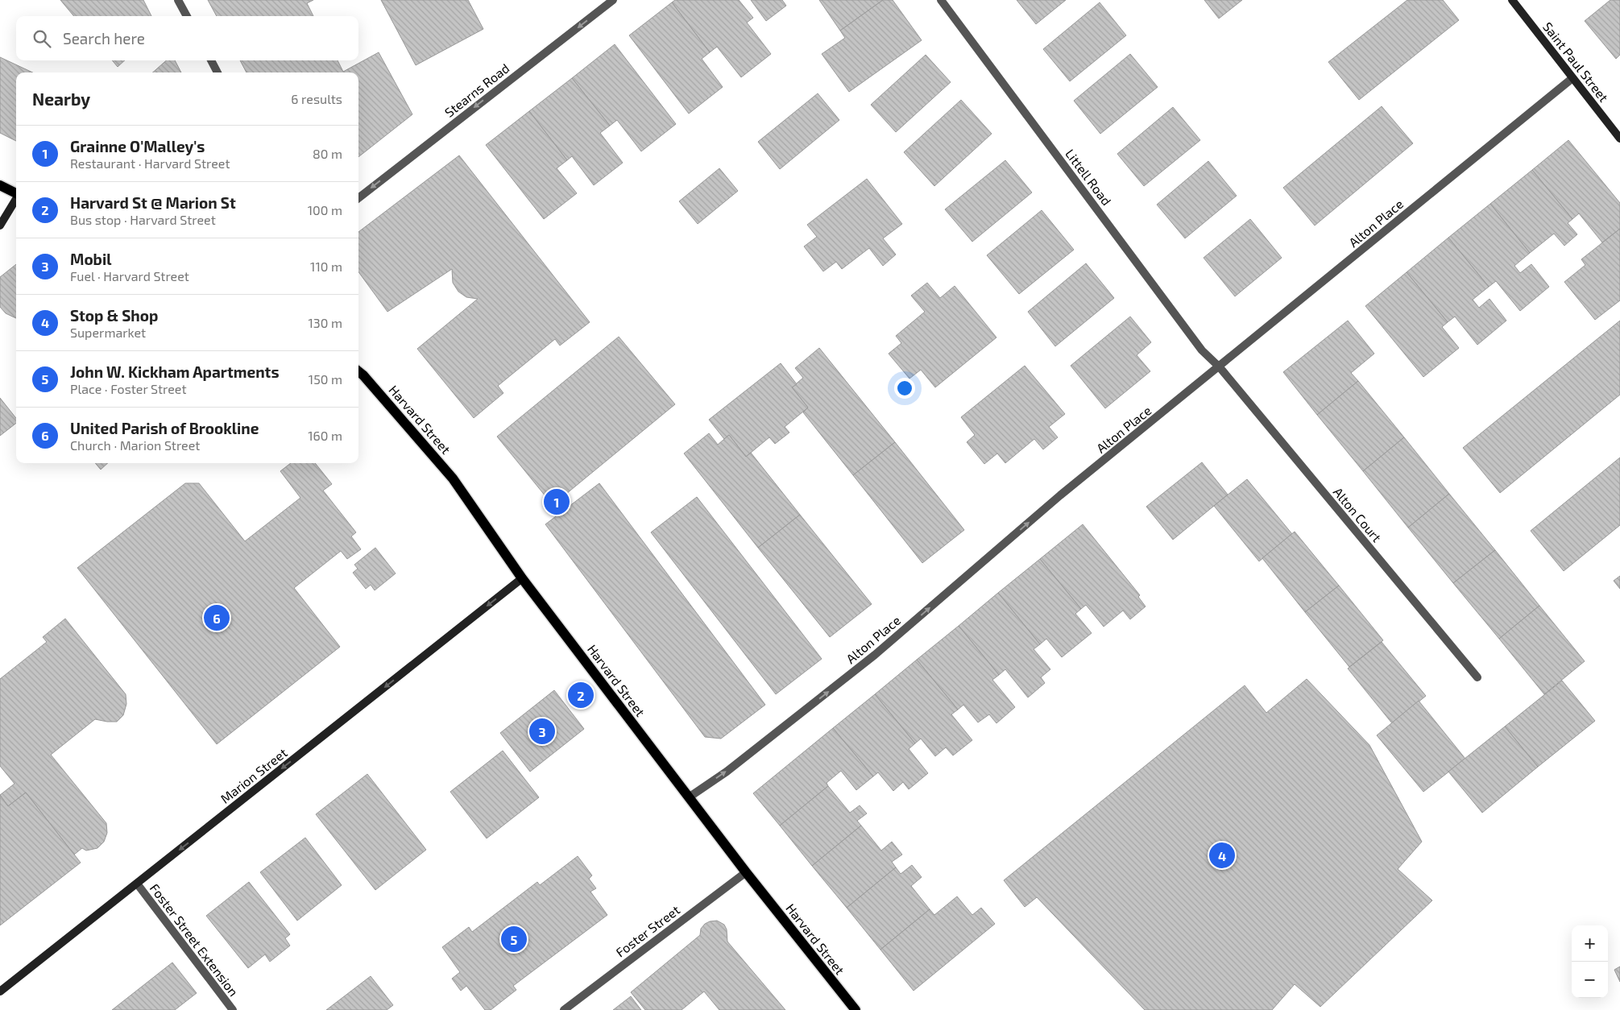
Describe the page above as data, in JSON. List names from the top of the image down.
{
  "streets": {
    "main road": ["Harvard Street"],
    "street": [
      "Saint Paul Street",
      "Stearns Road",
      "Littell Road",
      "Alton Place",
      "Alton Court",
      "Marion Street",
      "Foster Street",
      "Foster Street Extension"
    ]
  },
  "crossings": [
    ["Saint Paul Street", "Alton Place"],
    ["Littell Road", "Alton Place"],
    ["Littell Road", "Alton Court"],
    ["Alton Place", "Harvard Street"],
    ["Alton Place", "Alton Court"],
    ["Harvard Street", "Marion Street"],
    ["Harvard Street", "Foster Street"],
    ["Marion Street", "Foster Street Extension"]
  ],
  "one_way": ["Stearns Road", "Alton Place", "Marion Street"],
  "page": {
    "search": "Search here",
    "heading": ["Nearby", "6 results"],
    "list": [
      {
        "mark": "1",
        "name": "Grainne O'Malley's",
        "note": "Restaurant · Harvard Street",
        "value": "80 m"
      },
      {
        "mark": "2",
        "name": "Harvard St @ Marion St",
        "note": "Bus stop · Harvard Street",
        "value": "100 m"
      },
      {
        "mark": "3",
        "name": "Mobil",
        "note": "Fuel · Harvard Street",
        "value": "110 m"
      },
      {
        "mark": "4",
        "name": "Stop & Shop",
        "note": "Supermarket",
        "value": "130 m"
      },
      {
        "mark": "5",
        "name": "John W. Kickham Apartments",
        "note": "Place · Foster Street",
        "value": "150 m"
      },
      {
        "mark": "6",
        "name": "United Parish of Brookline",
        "note": "Church · Marion Street",
        "value": "160 m"
      }
    ],
    "pins": [
      "1",
      "6",
      "2",
      "3",
      "4",
      "5"
    ],
    "map_buttons": ["+", "−"]
  }
}
